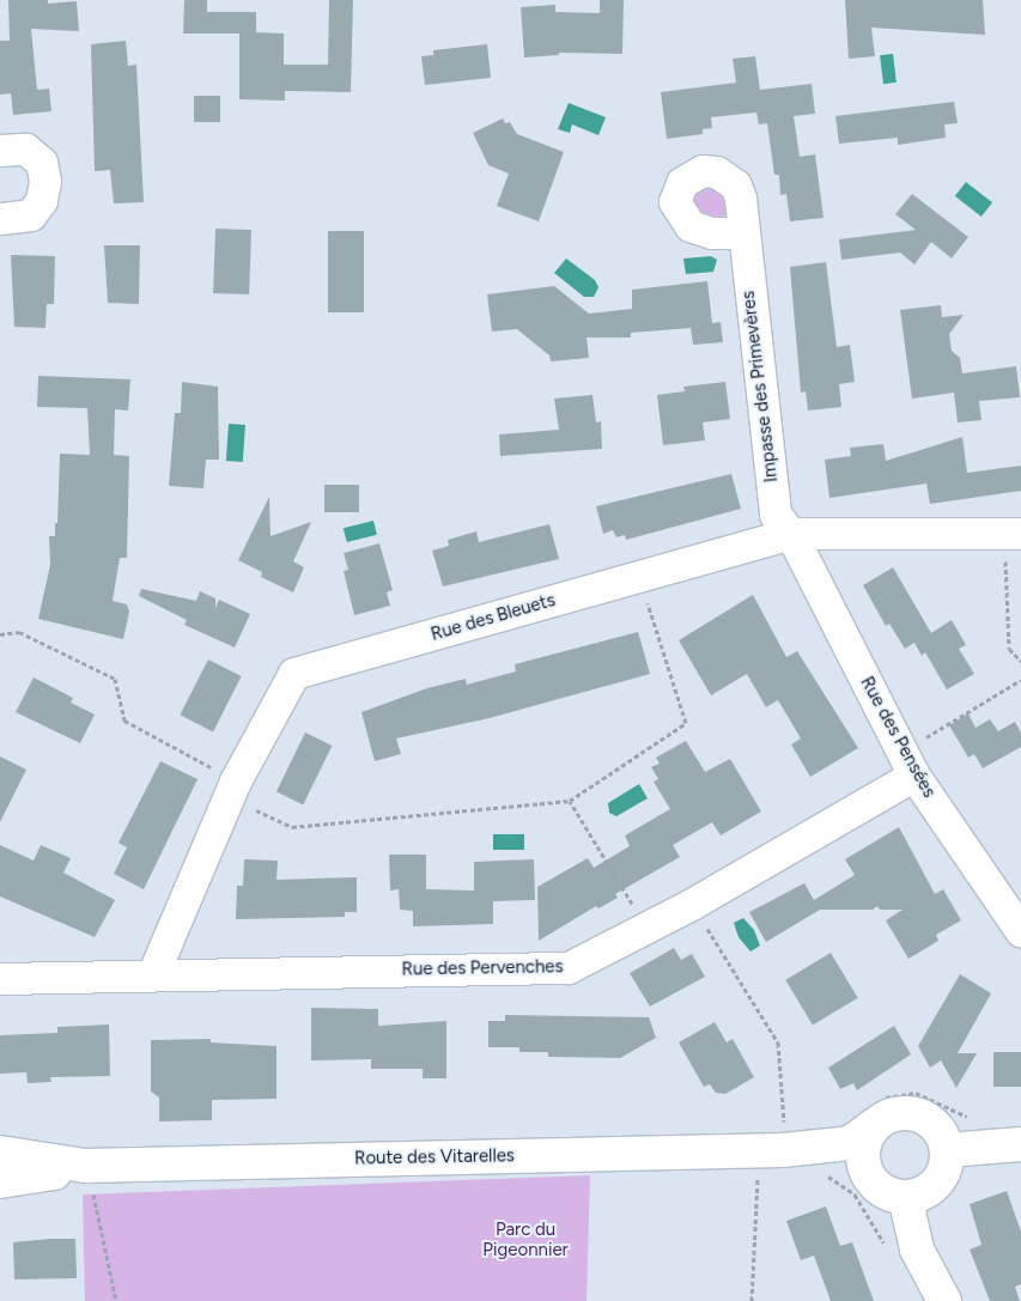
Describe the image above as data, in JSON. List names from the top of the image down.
{
  "streets": {
    "main road": ["Route des Vitarelles"],
    "street": [
      "Impasse des Primevères",
      "Rue des Bleuets",
      "Rue des Pensées",
      "Rue des Pervenches"
    ]
  },
  "crossings": [
    ["Impasse des Primevères", "Rue des Bleuets"],
    ["Impasse des Primevères", "Rue des Pensées"],
    ["Rue des Bleuets", "Rue des Pensées"],
    ["Rue des Bleuets", "Rue des Pervenches"],
    ["Rue des Pensées", "Rue des Pervenches"]
  ],
  "parks": ["Parc du Pigeonnier"]
}
